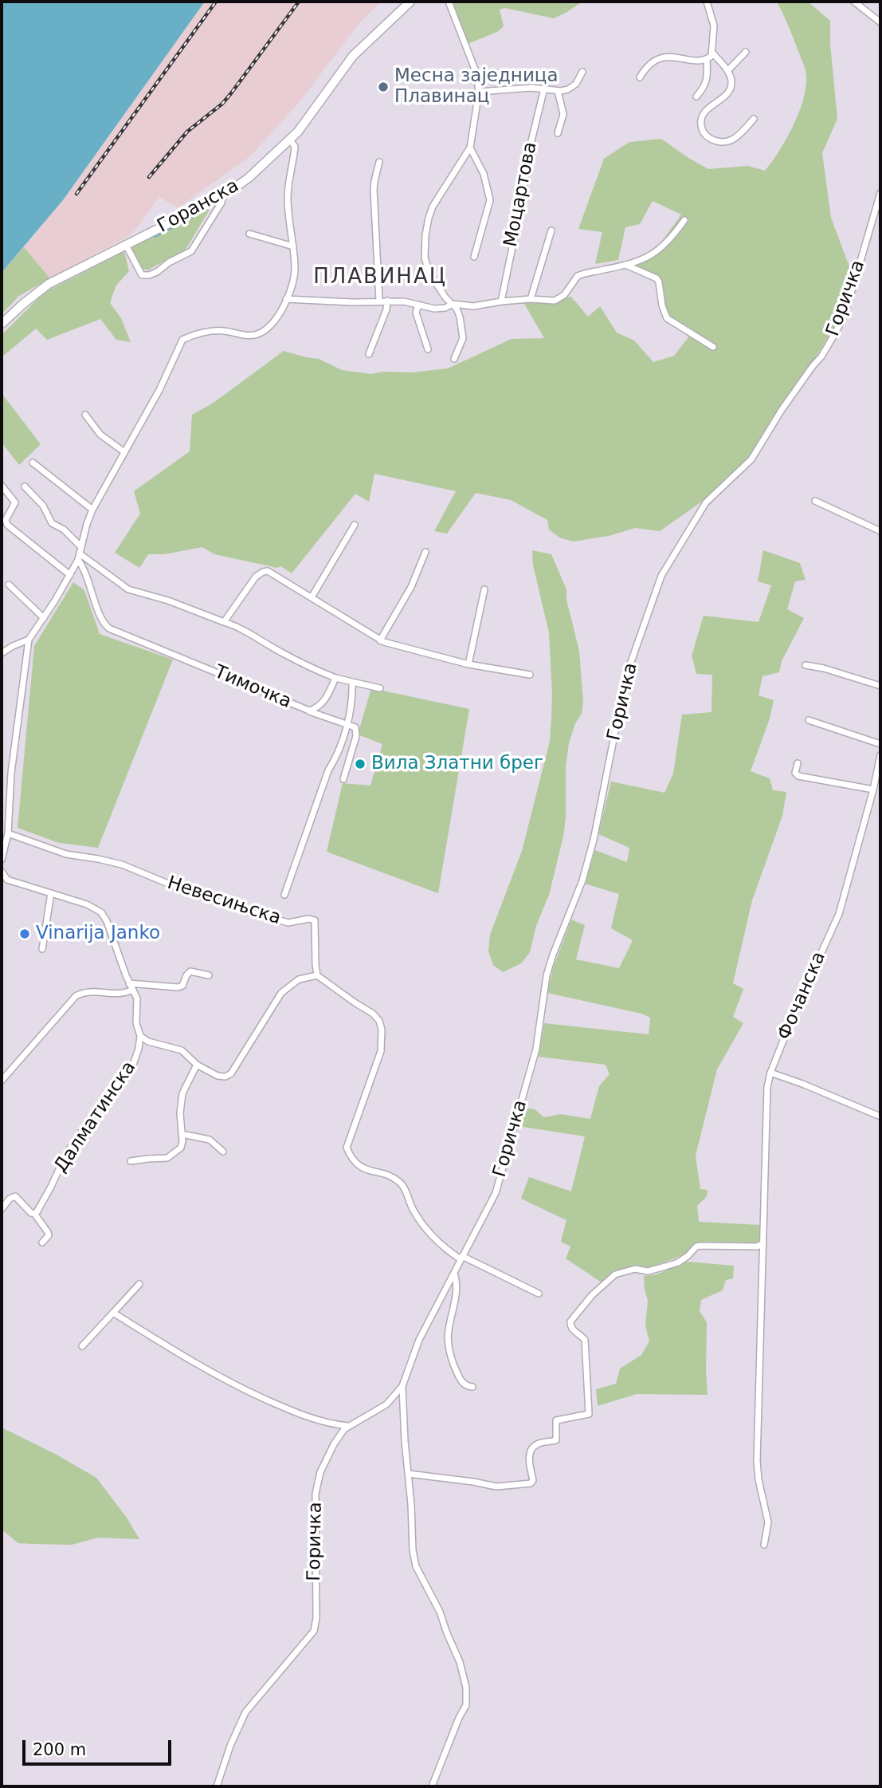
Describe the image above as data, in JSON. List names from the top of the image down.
{
  "streets": {
    "main road": ["Горанска"],
    "street": [
      "Моцартова",
      "Горичка",
      "Тимочка",
      "Невесињска",
      "Фочанска",
      "Далматинска"
    ]
  },
  "districts": ["ПЛАВИНАЦ"],
  "places": ["Месна заједница Плавинац", "Вила Златни брег", "Vinarija Janko"],
  "scale_bar": "200 m"
}
